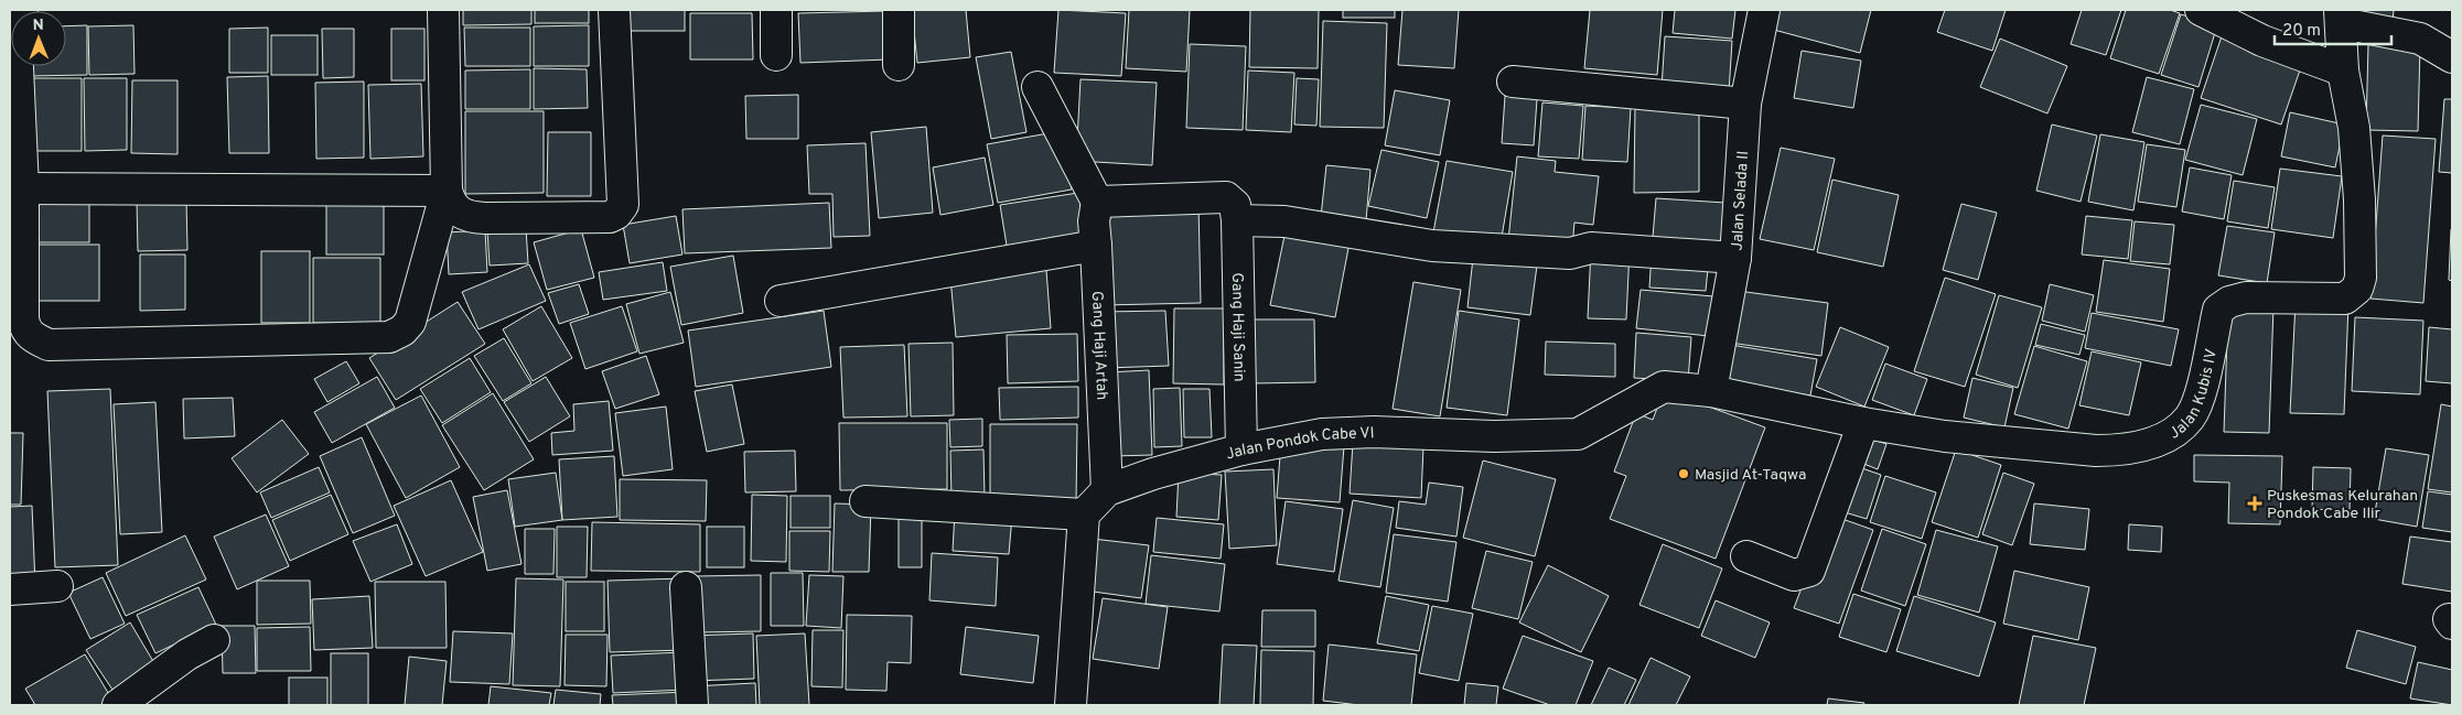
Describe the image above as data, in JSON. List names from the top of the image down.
{
  "streets": {
    "street": [
      "Jalan Selada II",
      "Gang Haji Sanin",
      "Gang Haji Artah",
      "Jalan Kubis IV",
      "Jalan Pondok Cabe VI"
    ]
  },
  "crossings": [
    ["Jalan Selada II", "Jalan Kubis IV"],
    ["Jalan Selada II", "Jalan Pondok Cabe VI"],
    ["Gang Haji Sanin", "Jalan Pondok Cabe VI"],
    ["Gang Haji Artah", "Jalan Pondok Cabe VI"],
    ["Jalan Kubis IV", "Jalan Pondok Cabe VI"]
  ],
  "places": {
    "other": ["Masjid At-Taqwa"],
    "health": ["Puskesmas Kelurahan Pondok Cabe Ilir"]
  },
  "scale_bar": "20 m",
  "north": "top"
}
